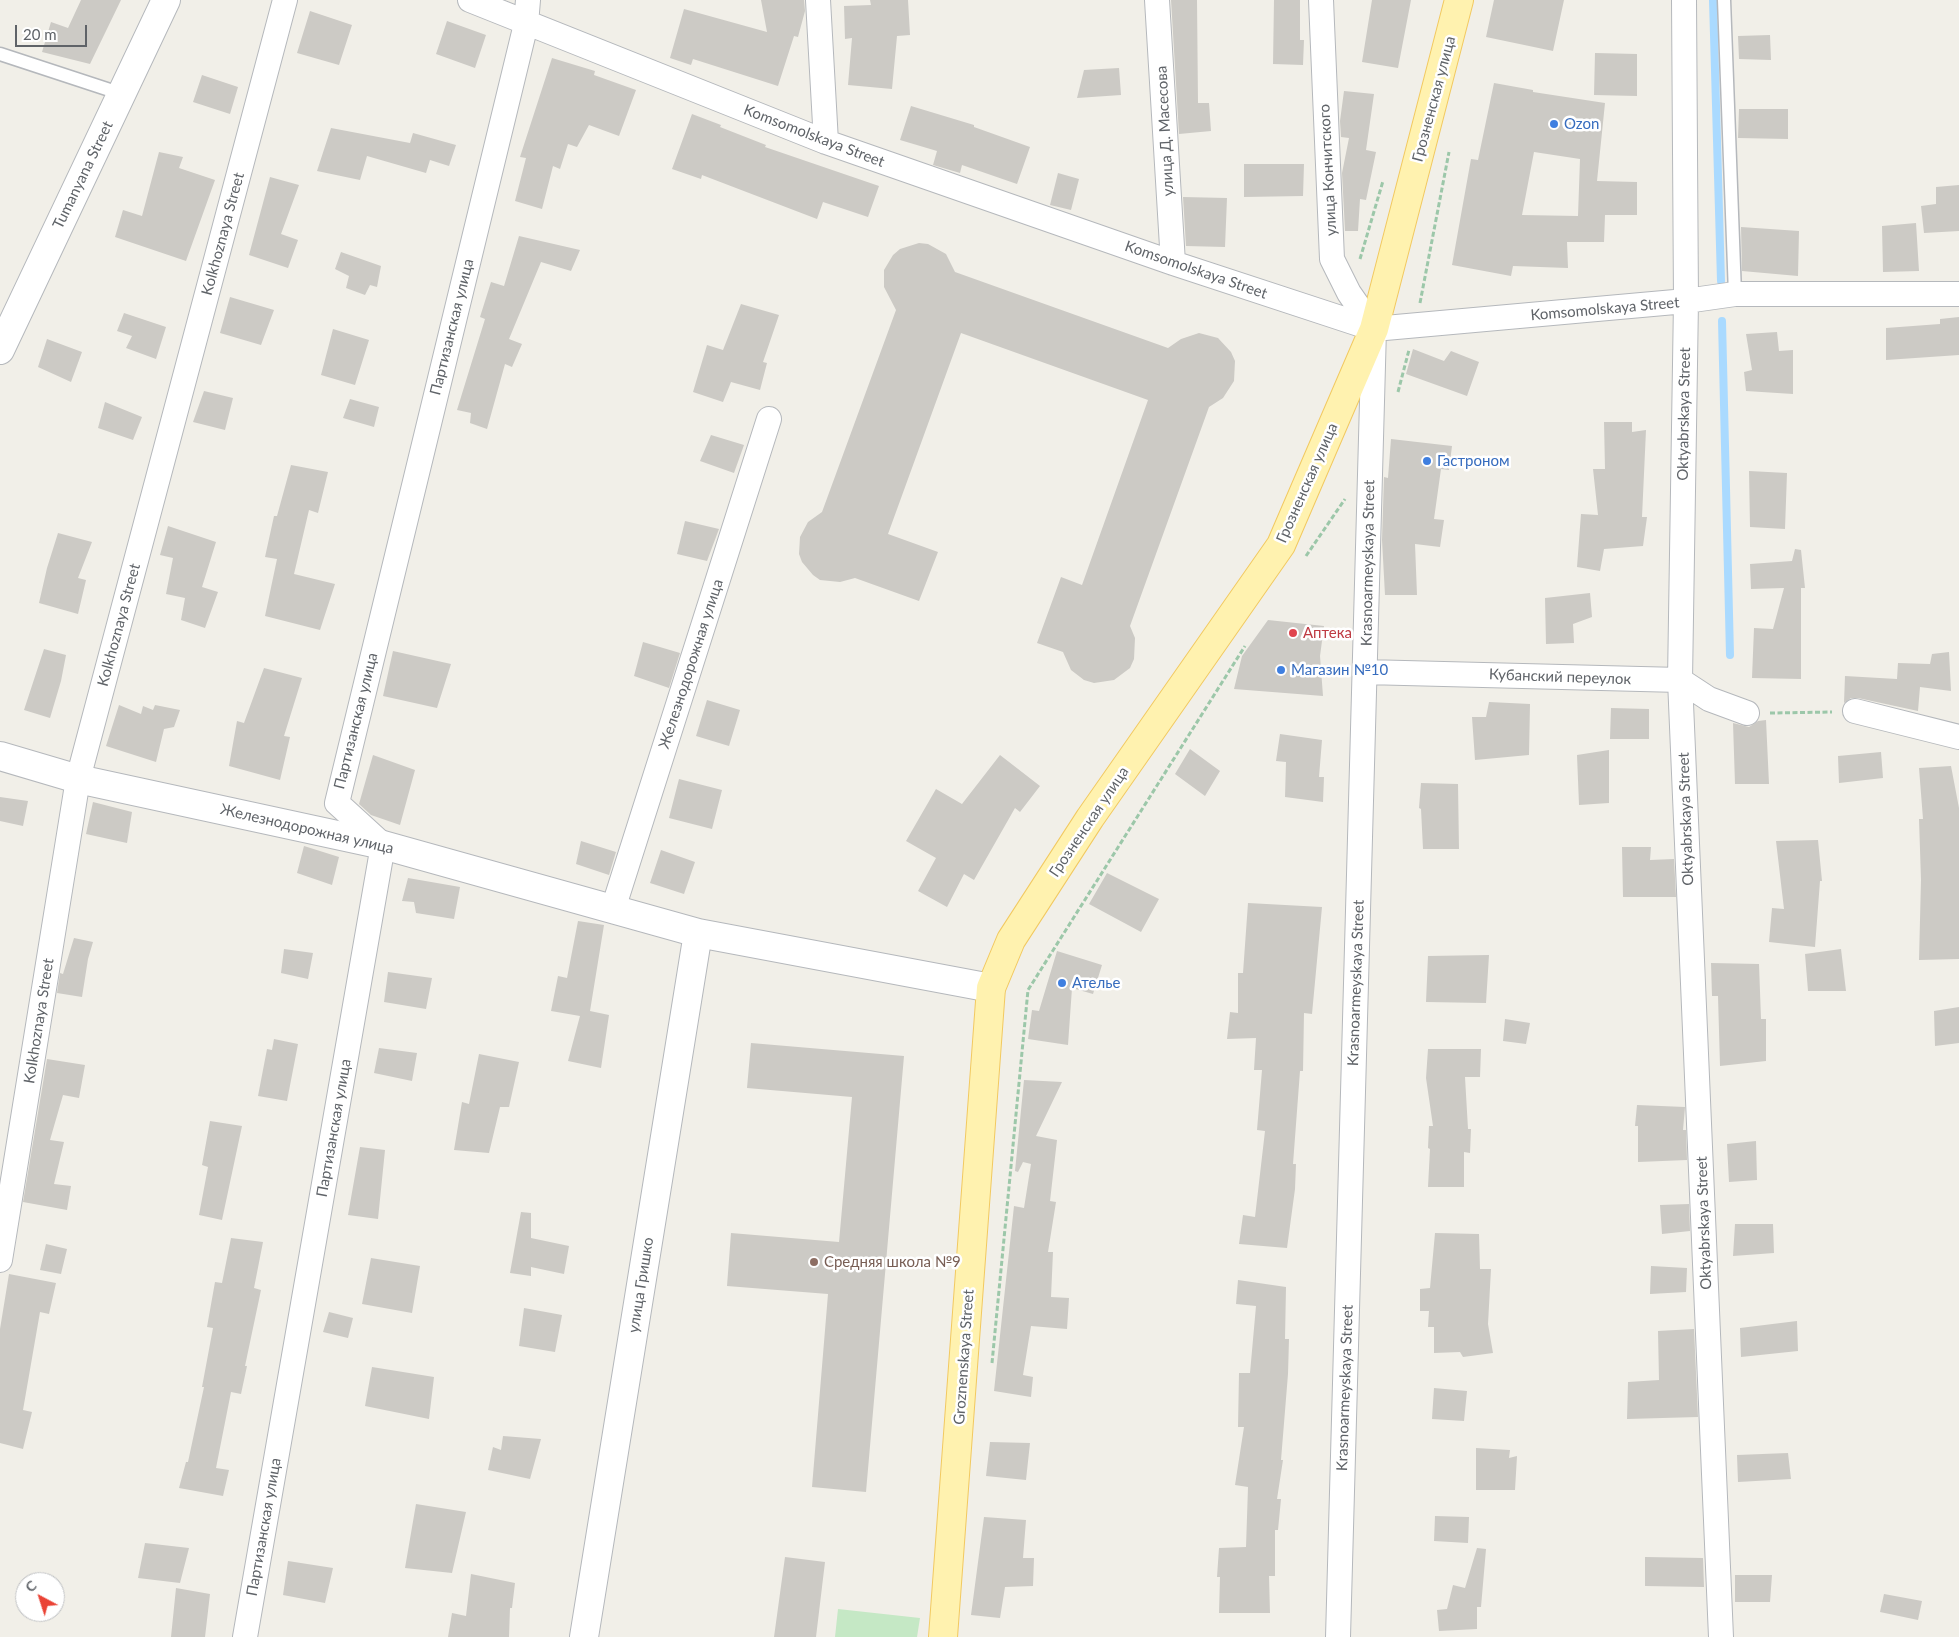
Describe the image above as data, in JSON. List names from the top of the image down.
{
  "streets": {
    "main road": ["Грозненская улица", "Groznenskaya Street"],
    "street": [
      "улица Д. Масесова",
      "Komsomolskaya Street",
      "улица Кончитского",
      "Tumanyana Street",
      "Kolkhoznaya Street",
      "Партизанская улица",
      "Oktyabrskaya Street",
      "Krasnoarmeyskaya Street",
      "Железнодорожная улица",
      "Кубанский переулок",
      "улица Гришко"
    ]
  },
  "crossings": [
    ["Грозненская улица", "Komsomolskaya Street"],
    ["Грозненская улица", "улица Кончитского"],
    ["Грозненская улица", "Krasnoarmeyskaya Street"],
    ["Грозненская улица", "Железнодорожная улица"],
    ["Грозненская улица", "Groznenskaya Street"],
    ["улица Д. Масесова", "Komsomolskaya Street"],
    ["Komsomolskaya Street", "улица Кончитского"],
    ["Komsomolskaya Street", "Партизанская улица"],
    ["Komsomolskaya Street", "Oktyabrskaya Street"],
    ["Komsomolskaya Street", "Krasnoarmeyskaya Street"],
    ["улица Кончитского", "Krasnoarmeyskaya Street"],
    ["Kolkhoznaya Street", "Железнодорожная улица"],
    ["Партизанская улица", "Железнодорожная улица"],
    ["Oktyabrskaya Street", "Кубанский переулок"],
    ["Krasnoarmeyskaya Street", "Кубанский переулок"],
    ["Железнодорожная улица", "улица Гришко"],
    ["Железнодорожная улица", "Groznenskaya Street"]
  ],
  "places": [
    "Ozon",
    "Гастроном",
    "Аптека",
    "Магазин №10",
    "Ателье",
    "Средняя школа №9"
  ],
  "scale_bar": "20 m",
  "north": "top left"
}
